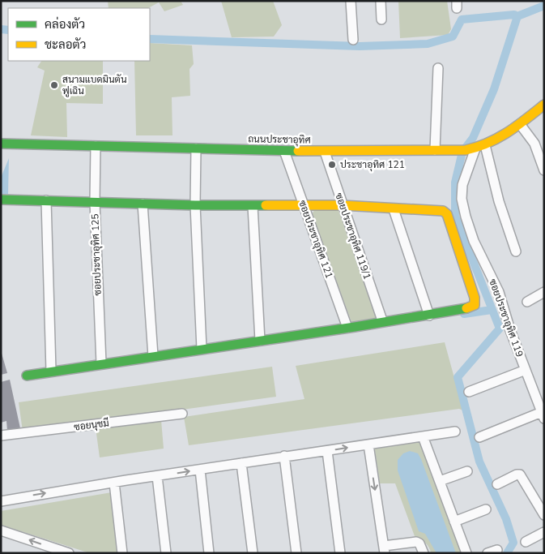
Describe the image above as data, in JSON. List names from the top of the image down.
{
  "streets": {
    "street": [
      "ถนนประชาอุทิศ",
      "ซอยประชาอุทิศ 119/1",
      "ซอยประชาอุทิศ 121",
      "ซอยประชาอุทิศ 125",
      "ซอยประชาอุทิศ 119",
      "ซอยนุชมี"
    ]
  },
  "crossings": [
    ["ถนนประชาอุทิศ", "ซอยประชาอุทิศ 119/1"],
    ["ถนนประชาอุทิศ", "ซอยประชาอุทิศ 121"],
    ["ถนนประชาอุทิศ", "ซอยประชาอุทิศ 125"],
    ["ถนนประชาอุทิศ", "ซอยประชาอุทิศ 119"]
  ],
  "places": ["สนามแบดมินตัน ฟูเฉิน", "ประชาอุทิศ 121"],
  "legend": ["คล่องตัว", "ชะลอตัว"]
}
